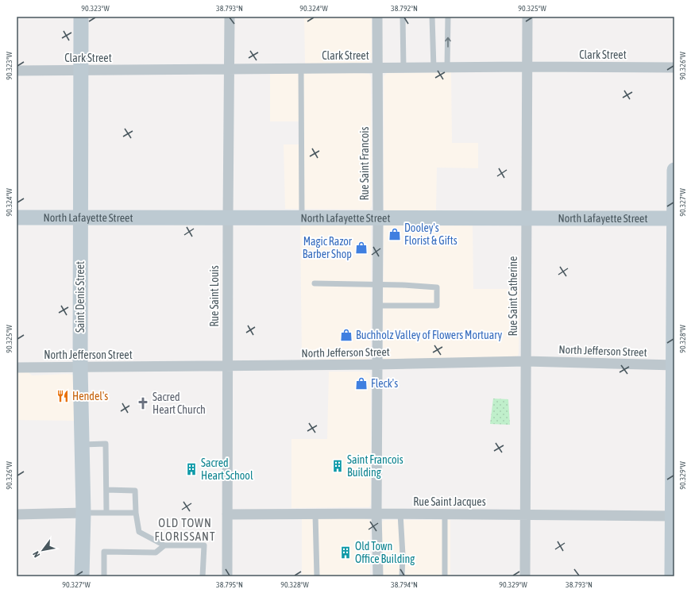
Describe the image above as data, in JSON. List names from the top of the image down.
{
  "streets": {
    "street": [
      "Clark Street",
      "Rue Saint Francois",
      "North Lafayette Street",
      "Rue Saint Louis",
      "Rue Saint Catherine",
      "Saint Denis Street",
      "North Jefferson Street",
      "Rue Saint Jacques"
    ]
  },
  "crossings": [
    ["Clark Street", "Rue Saint Francois"],
    ["Clark Street", "Rue Saint Louis"],
    ["Clark Street", "Rue Saint Catherine"],
    ["Clark Street", "Saint Denis Street"],
    ["Rue Saint Francois", "North Lafayette Street"],
    ["Rue Saint Francois", "North Jefferson Street"],
    ["Rue Saint Francois", "Rue Saint Jacques"],
    ["North Lafayette Street", "Rue Saint Louis"],
    ["North Lafayette Street", "Rue Saint Catherine"],
    ["North Lafayette Street", "Saint Denis Street"],
    ["Rue Saint Louis", "North Jefferson Street"],
    ["Rue Saint Louis", "Rue Saint Jacques"],
    ["Rue Saint Catherine", "North Jefferson Street"],
    ["Rue Saint Catherine", "Rue Saint Jacques"],
    ["Saint Denis Street", "North Jefferson Street"]
  ],
  "districts": ["OLD TOWN FLORISSANT"],
  "places": {
    "shop": [
      "Dooley's Florist & Gifts",
      "Magic Razor Barber Shop",
      "Buchholz Valley of Flowers Mortuary",
      "Fleck's"
    ],
    "restaurant": ["Hendel's"],
    "church": ["Sacred Heart Church"],
    "building": ["Saint Francois Building", "Sacred Heart School", "Old Town Office Building"]
  },
  "north": "bottom left",
  "coordinates": [
    "90.323°W",
    "38.793°N",
    "90.324°W",
    "38.792°N",
    "90.325°W",
    "90.326°W",
    "90.327°W",
    "90.328°W",
    "90.329°W",
    "38.795°N",
    "38.794°N"
  ]
}
